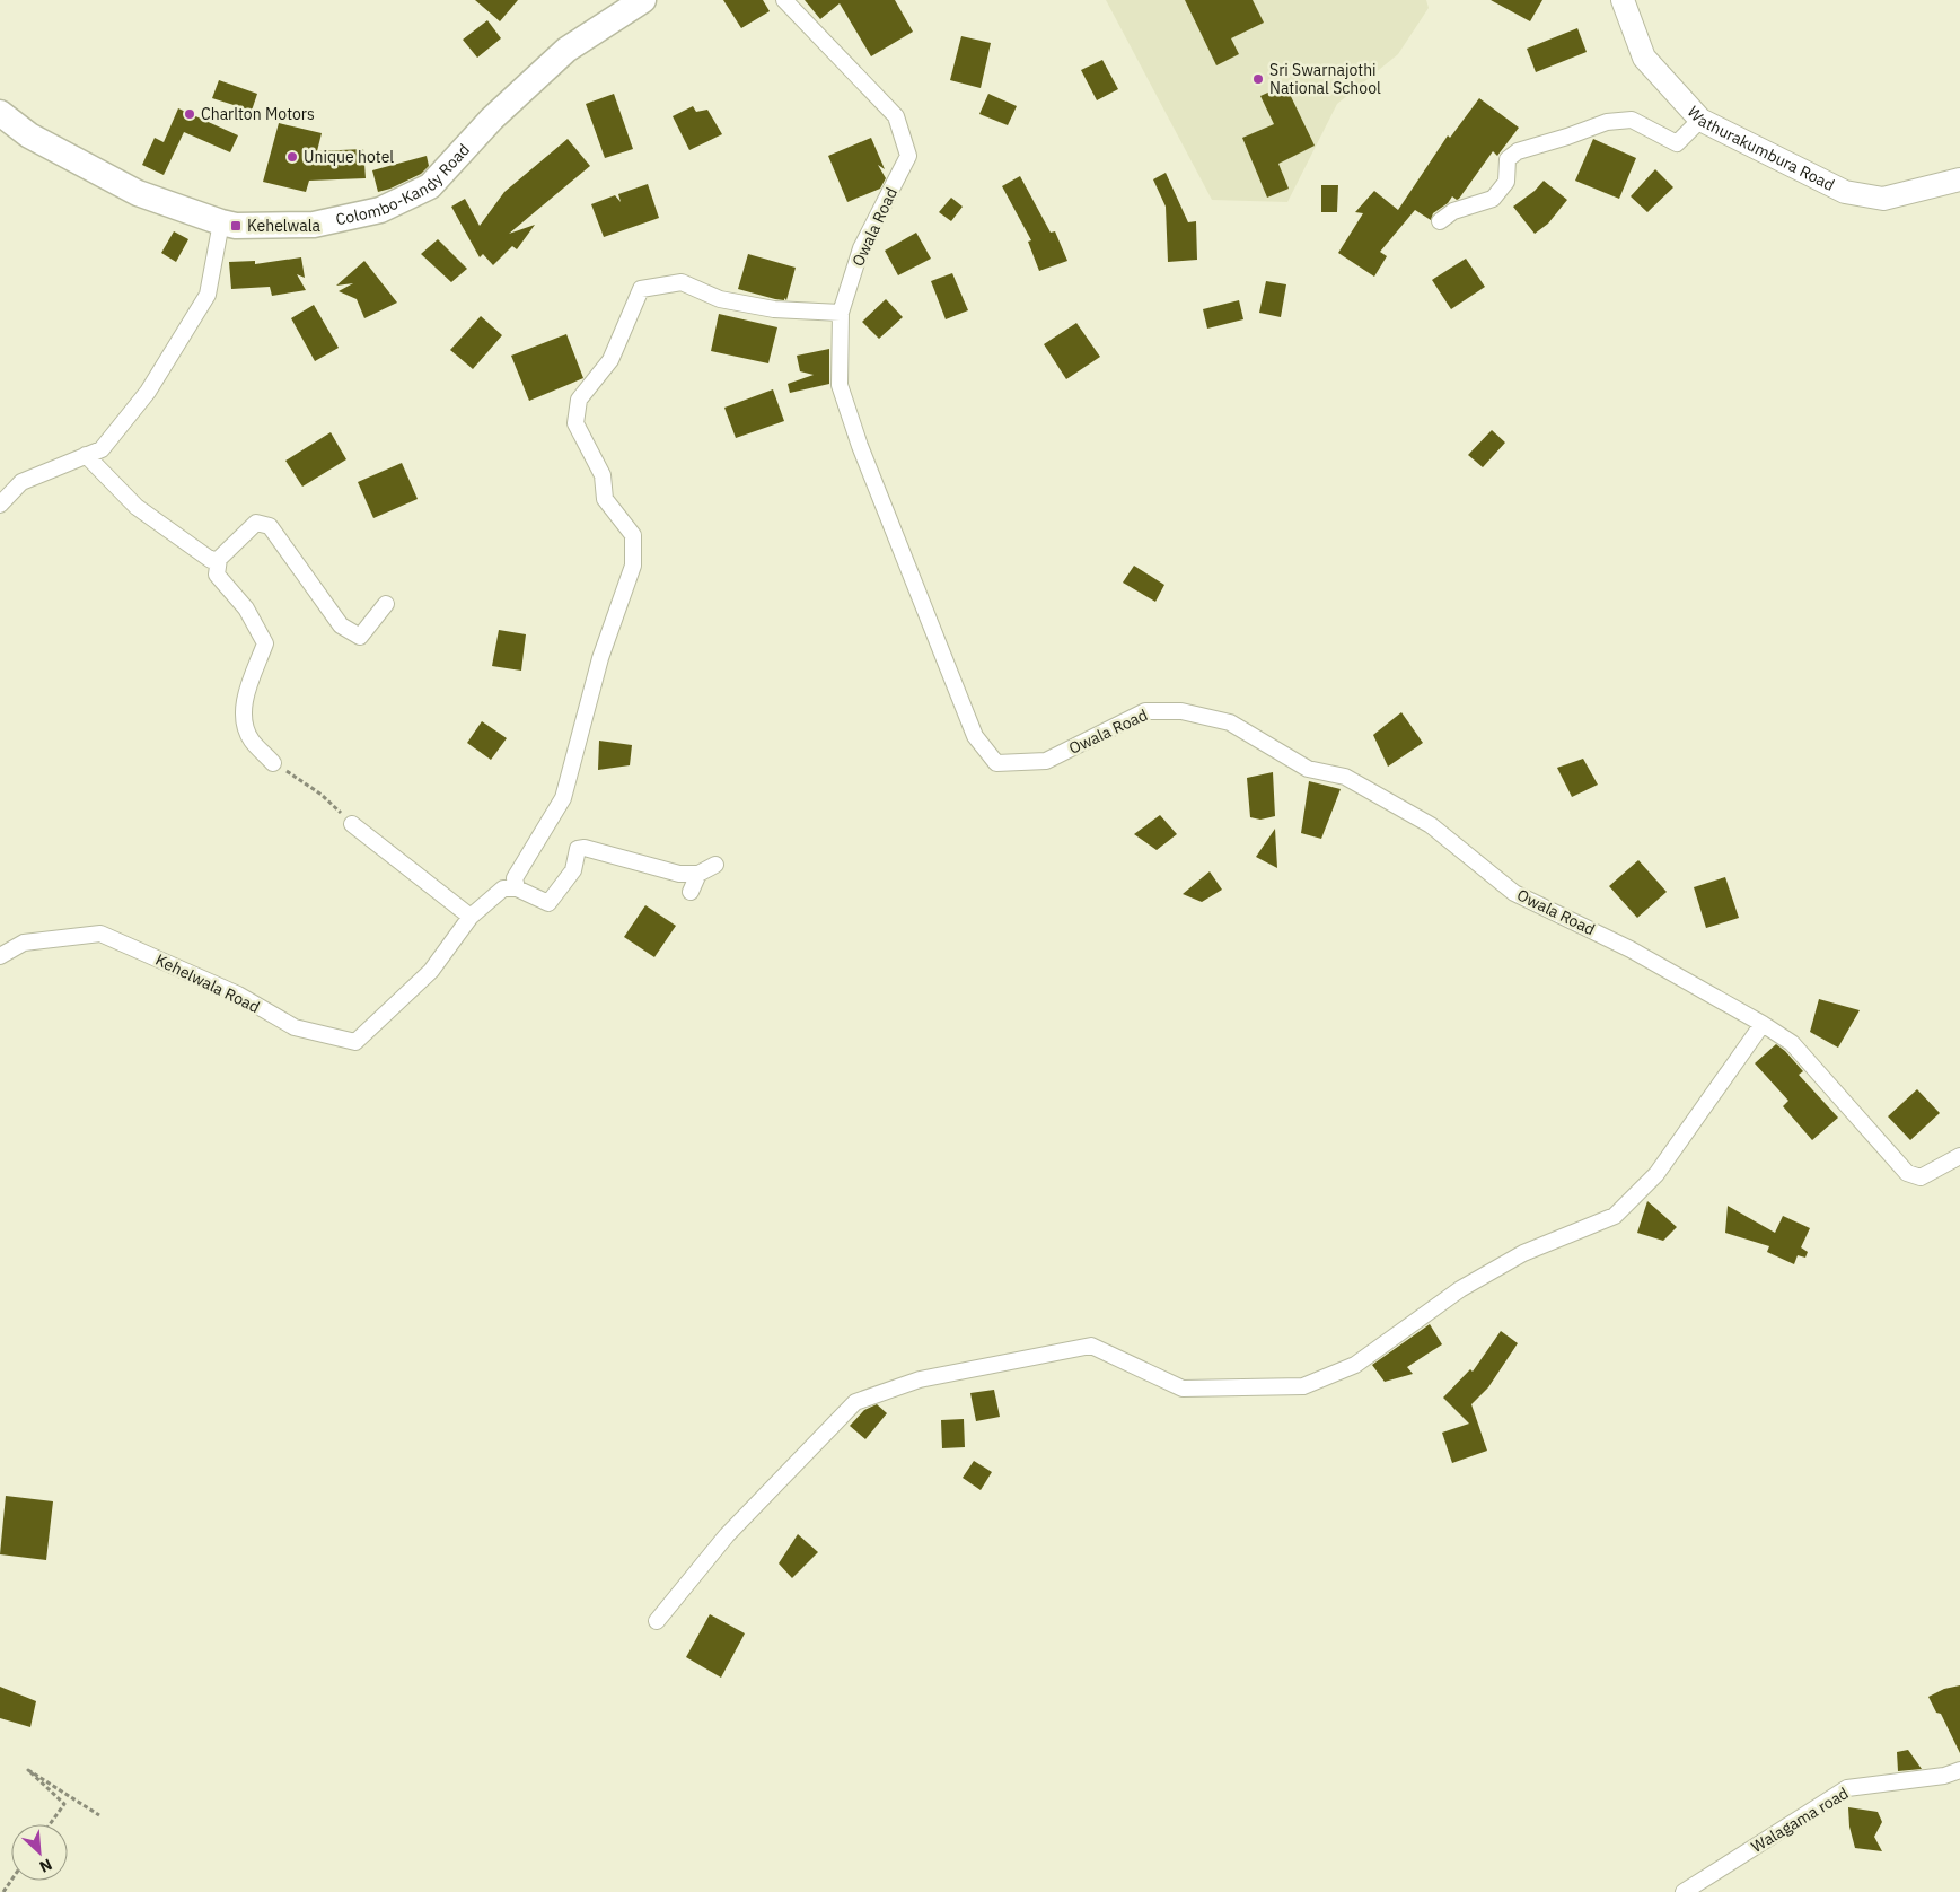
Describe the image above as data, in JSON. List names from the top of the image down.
{
  "streets": {
    "highway": ["Colombo-Kandy Road"],
    "main road": ["Wathurakumbura Road"],
    "street": ["Owala Road", "Kehelwala Road", "Walagama road"]
  },
  "places": {
    "other": ["Sri Swarnajothi National School", "Charlton Motors", "Unique hotel"],
    "transit": ["Kehelwala"]
  },
  "north": "bottom right"
}
